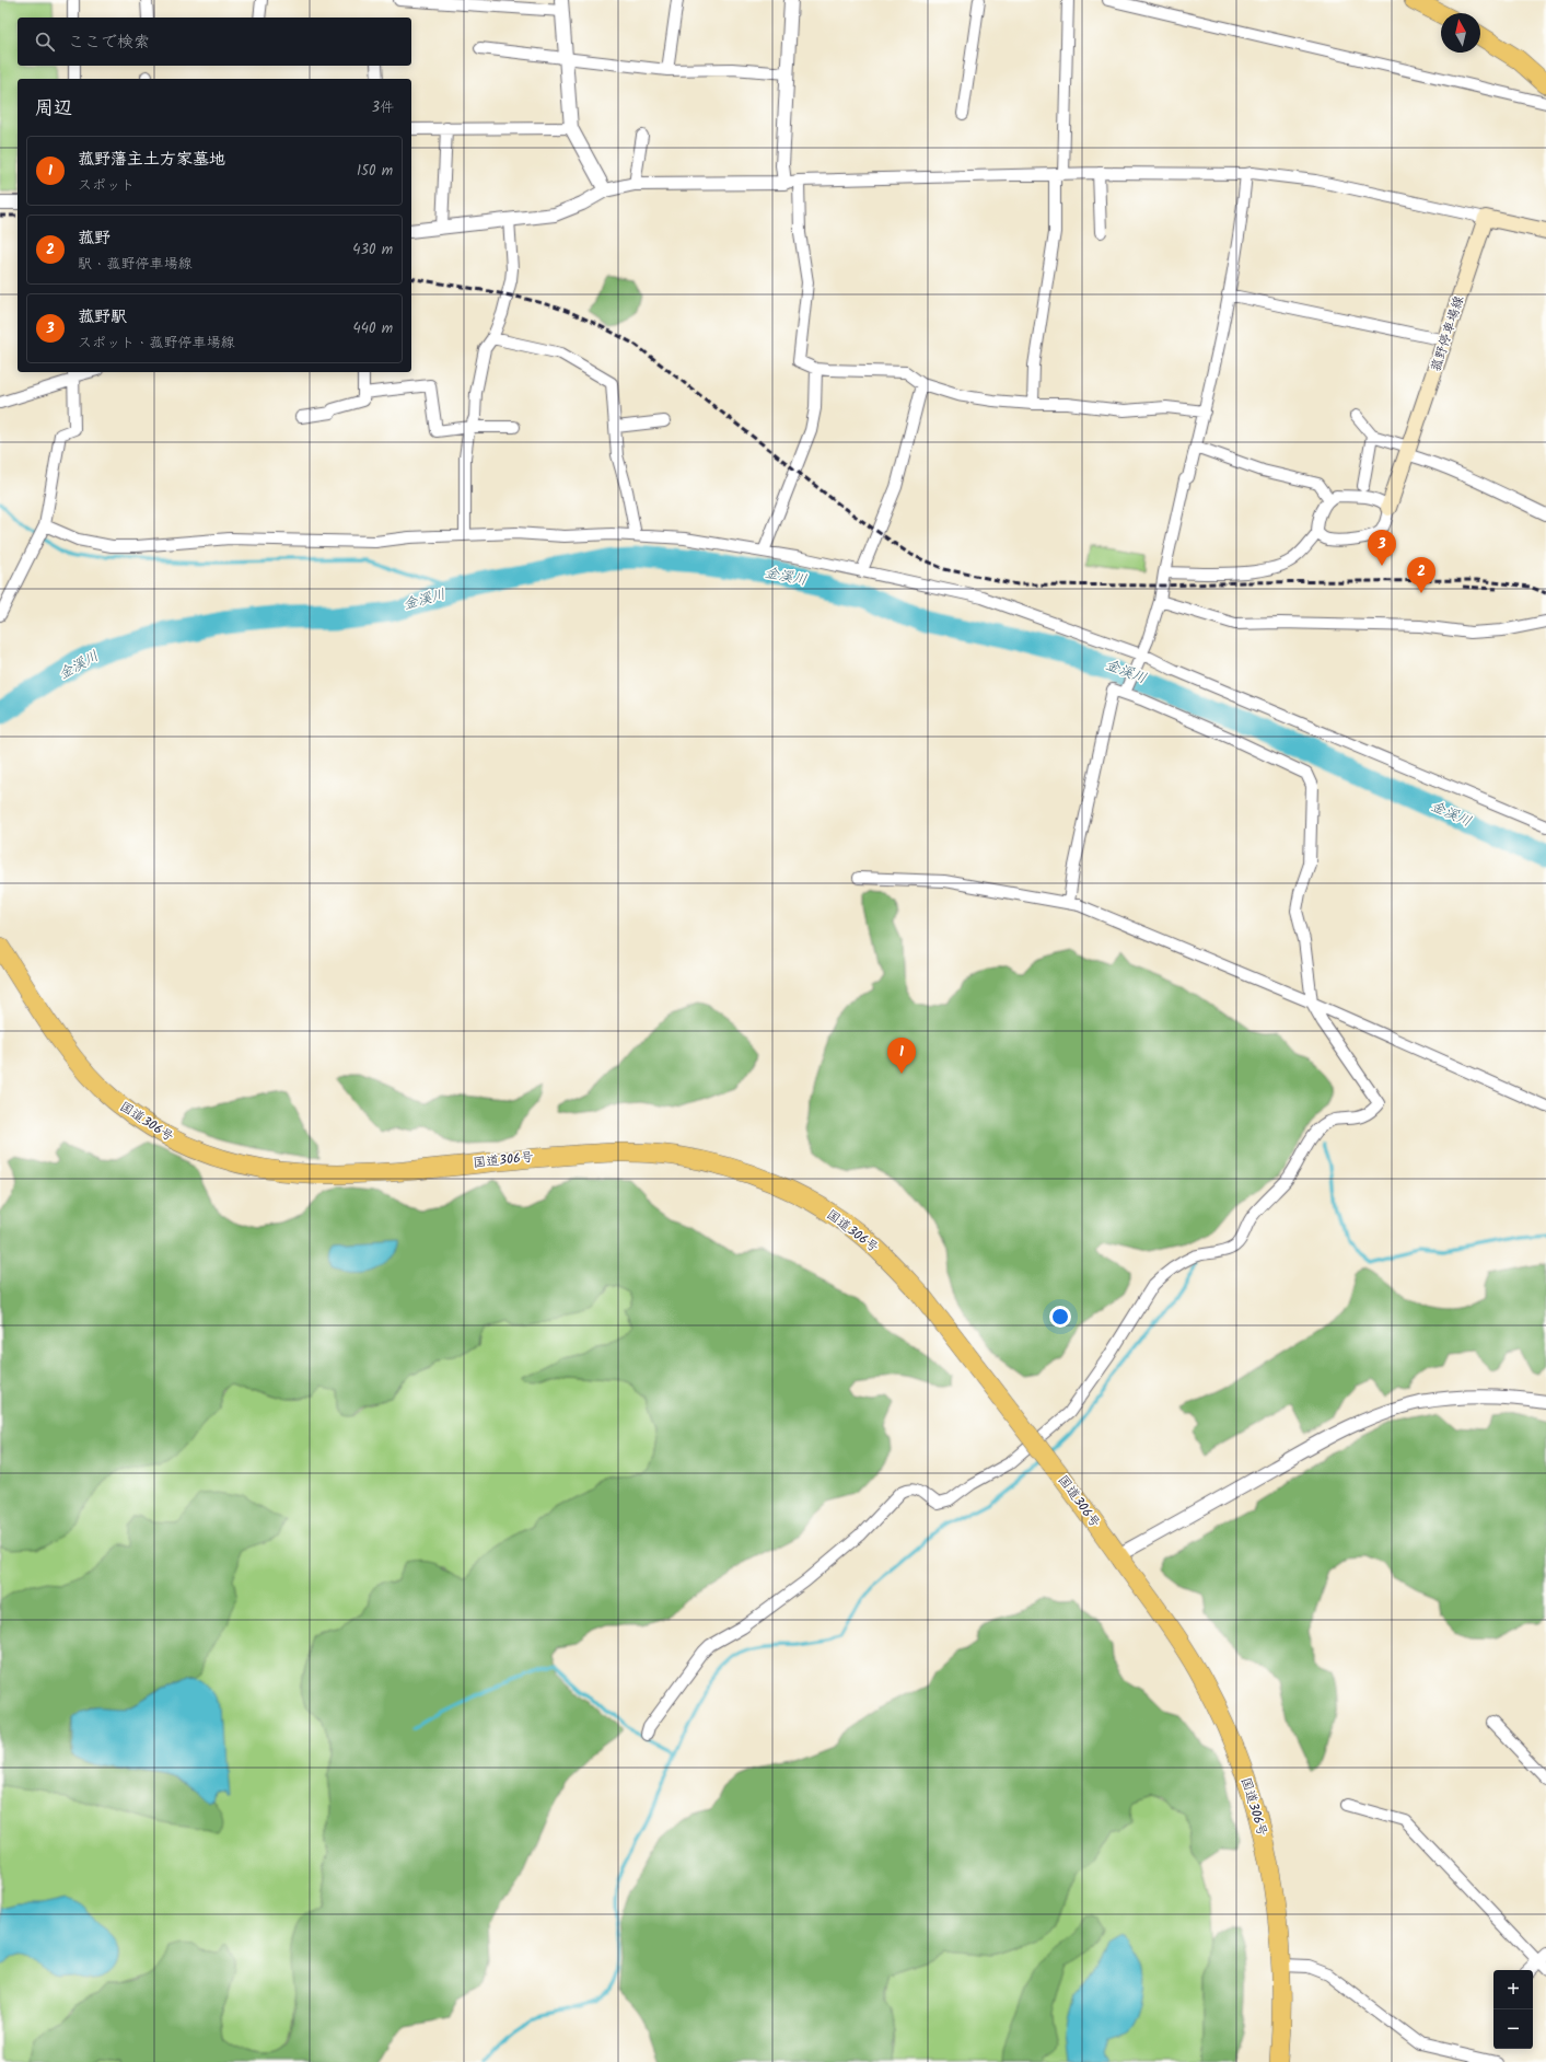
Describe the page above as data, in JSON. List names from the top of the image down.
{
  "streets": {
    "highway": ["国道306号"],
    "main road": ["菰野停車場線"]
  },
  "water": ["金溪川"],
  "north": "top",
  "page": {
    "search": "ここで検索",
    "heading": ["周辺", "3件"],
    "list": [
      {
        "mark": "1",
        "name": "菰野藩主土方家墓地",
        "note": "スポット",
        "value": "150 m"
      },
      {
        "mark": "2",
        "name": "菰野",
        "note": "駅 · 菰野停車場線",
        "value": "430 m"
      },
      {
        "mark": "3",
        "name": "菰野駅",
        "note": "スポット · 菰野停車場線",
        "value": "440 m"
      }
    ],
    "pins": ["3", "2", "1"],
    "map_buttons": ["+", "−"]
  }
}
